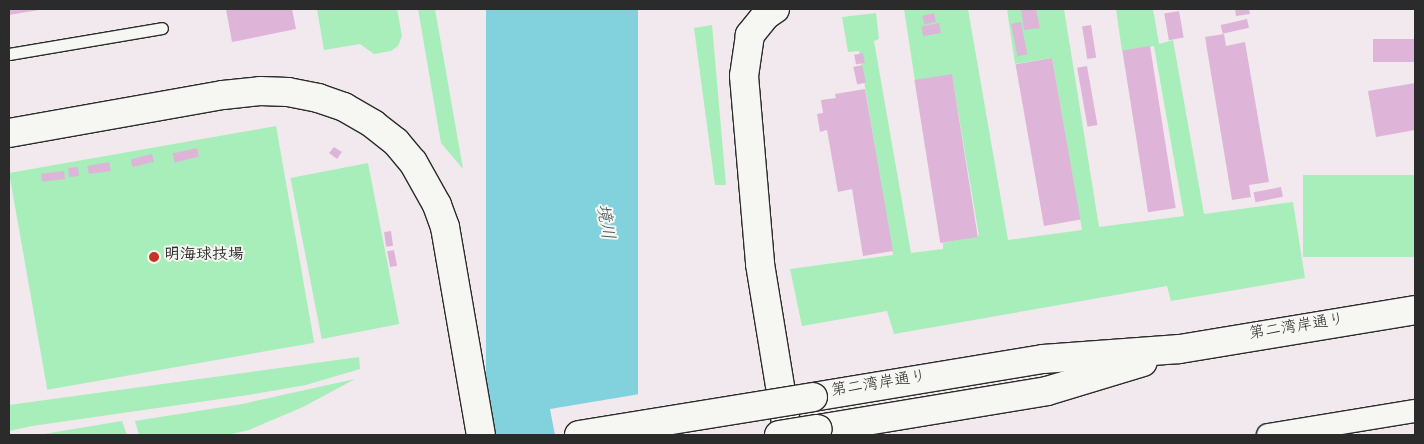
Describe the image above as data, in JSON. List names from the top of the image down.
{
  "streets": {
    "street": ["第二湾岸通り"]
  },
  "water": ["境川"],
  "places": ["明海球技場"]
}
